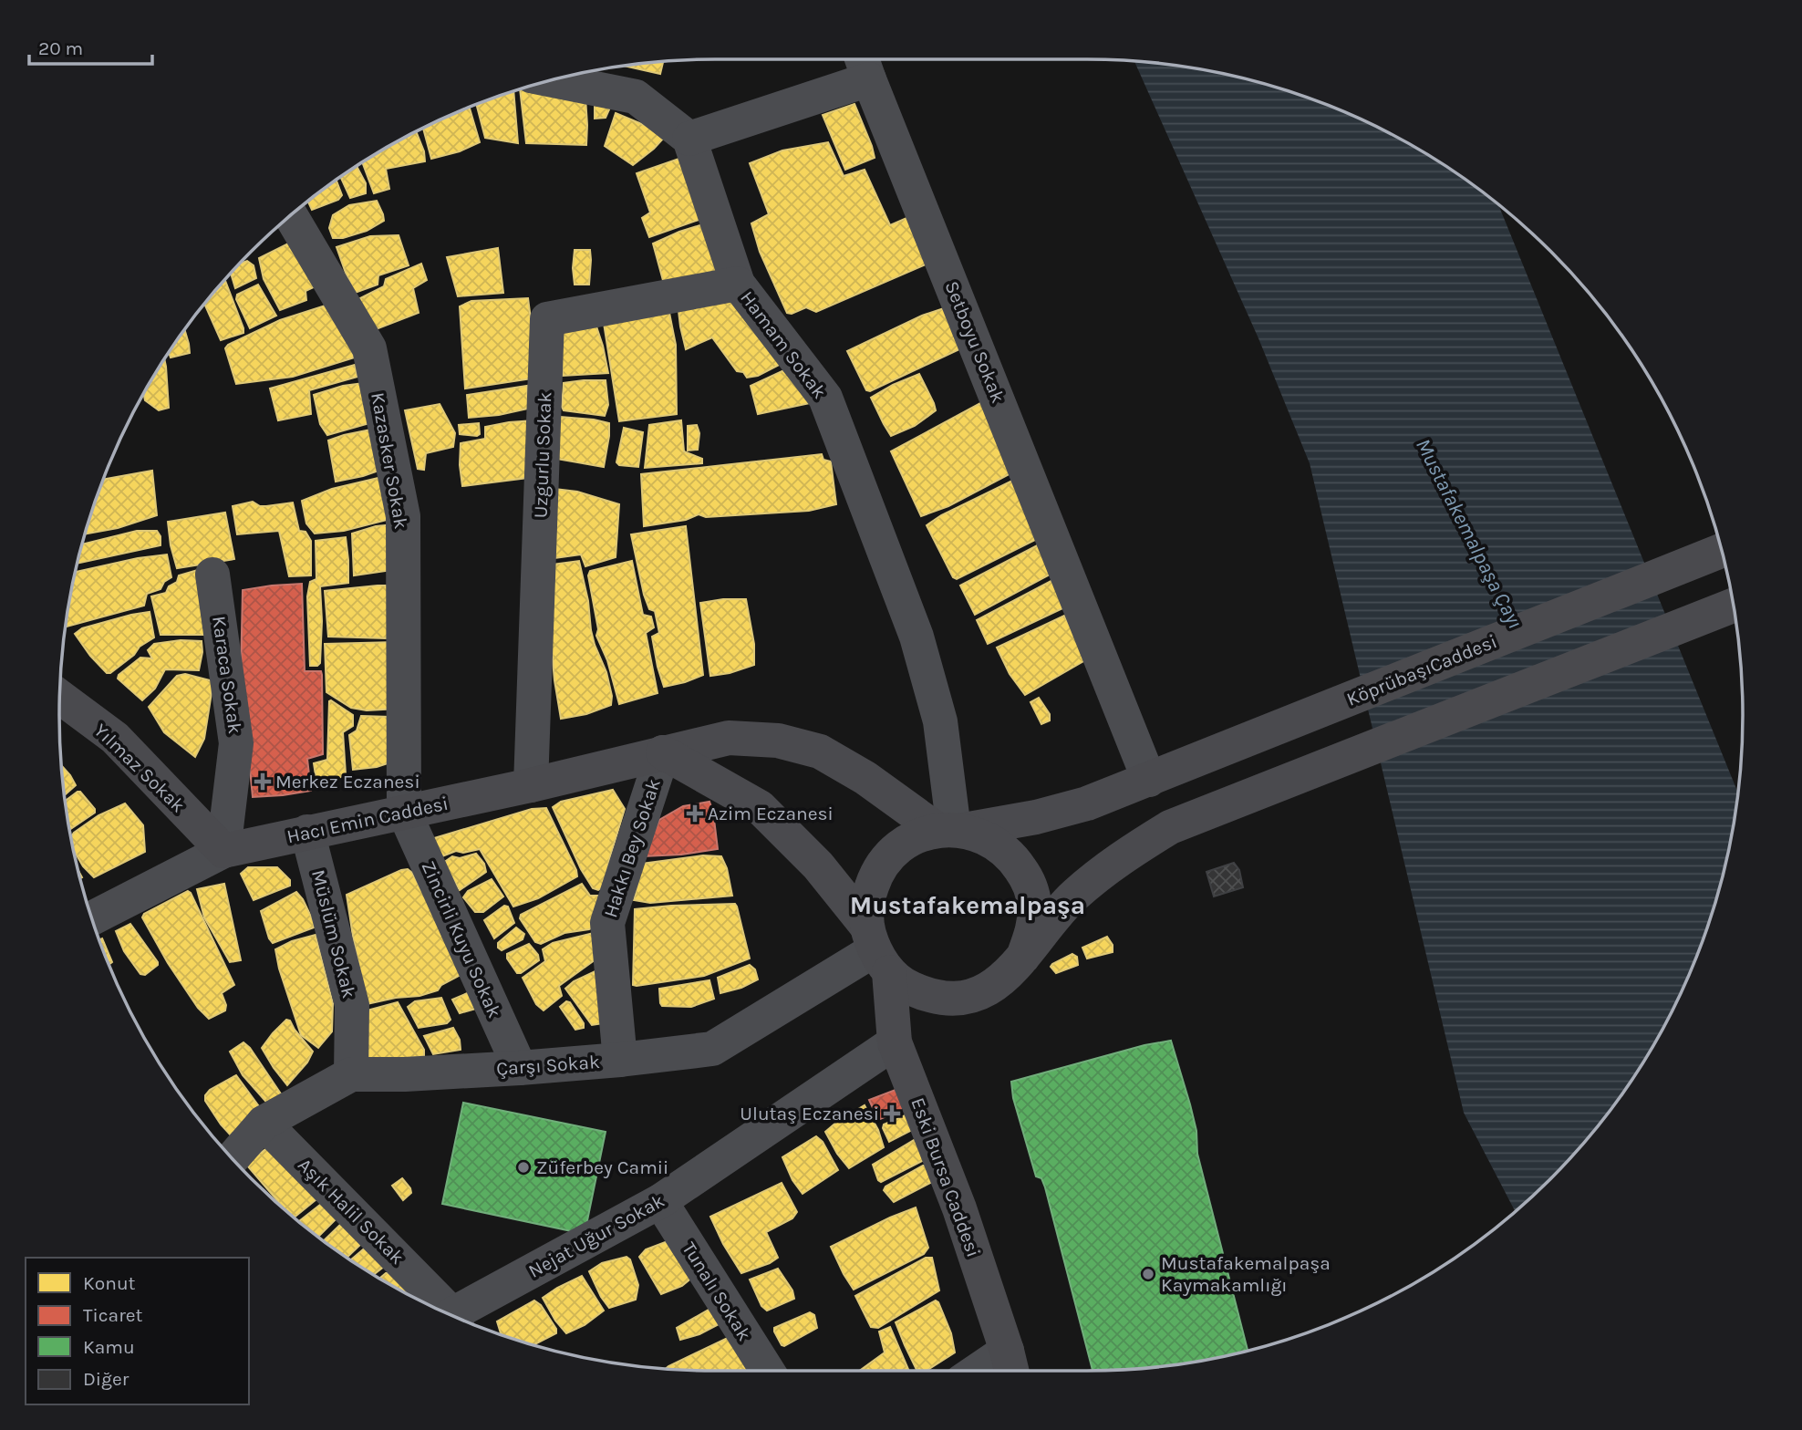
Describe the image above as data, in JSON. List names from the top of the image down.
{
  "streets": {
    "main road": [
      "KöprübaşıCaddesi",
      "Yılmaz Sokak",
      "Hacı Emin Caddesi",
      "Eski Bursa Caddesi"
    ],
    "street": [
      "Setboyu Sokak",
      "Hamam Sokak",
      "Uzgurlu Sokak",
      "Kazasker Sokak",
      "Karaca Sokak",
      "Hakkı Bey Sokak",
      "Müslüm Sokak",
      "Zincirli Kuyu Sokak",
      "Çarşı Sokak",
      "Aşık Halil Sokak",
      "Nejat Uğur Sokak",
      "Tunalı Sokak"
    ]
  },
  "crossings": [
    ["Setboyu Sokak", "Hamam Sokak"],
    ["Setboyu Sokak", "KöprübaşıCaddesi"],
    ["Hamam Sokak", "Uzgurlu Sokak"],
    ["Hamam Sokak", "KöprübaşıCaddesi"],
    ["Hamam Sokak", "Hacı Emin Caddesi"],
    ["Hamam Sokak", "Çarşı Sokak"],
    ["Hamam Sokak", "Eski Bursa Caddesi"],
    ["Uzgurlu Sokak", "Hacı Emin Caddesi"],
    ["Kazasker Sokak", "Hacı Emin Caddesi"],
    ["Kazasker Sokak", "Zincirli Kuyu Sokak"],
    ["KöprübaşıCaddesi", "Hacı Emin Caddesi"],
    ["KöprübaşıCaddesi", "Çarşı Sokak"],
    ["KöprübaşıCaddesi", "Eski Bursa Caddesi"],
    ["Karaca Sokak", "Yılmaz Sokak"],
    ["Karaca Sokak", "Hacı Emin Caddesi"],
    ["Yılmaz Sokak", "Hacı Emin Caddesi"],
    ["Hacı Emin Caddesi", "Hakkı Bey Sokak"],
    ["Hacı Emin Caddesi", "Müslüm Sokak"],
    ["Hacı Emin Caddesi", "Zincirli Kuyu Sokak"],
    ["Hacı Emin Caddesi", "Çarşı Sokak"],
    ["Hacı Emin Caddesi", "Eski Bursa Caddesi"],
    ["Hakkı Bey Sokak", "Çarşı Sokak"],
    ["Müslüm Sokak", "Çarşı Sokak"],
    ["Zincirli Kuyu Sokak", "Çarşı Sokak"],
    ["Çarşı Sokak", "Eski Bursa Caddesi"],
    ["Çarşı Sokak", "Aşık Halil Sokak"],
    ["Eski Bursa Caddesi", "Nejat Uğur Sokak"],
    ["Nejat Uğur Sokak", "Tunalı Sokak"]
  ],
  "districts": ["Mustafakemalpaşa"],
  "water": ["Mustafakemalpaşa Çayı"],
  "places": {
    "health": ["Merkez Eczanesi", "Azim Eczanesi", "Ulutaş Eczanesi"],
    "other": ["Züferbey Camii", "Mustafakemalpaşa Kaymakamlığı"]
  },
  "legend": [
    "Konut",
    "Ticaret",
    "Kamu",
    "Diğer"
  ],
  "scale_bar": "20 m"
}
